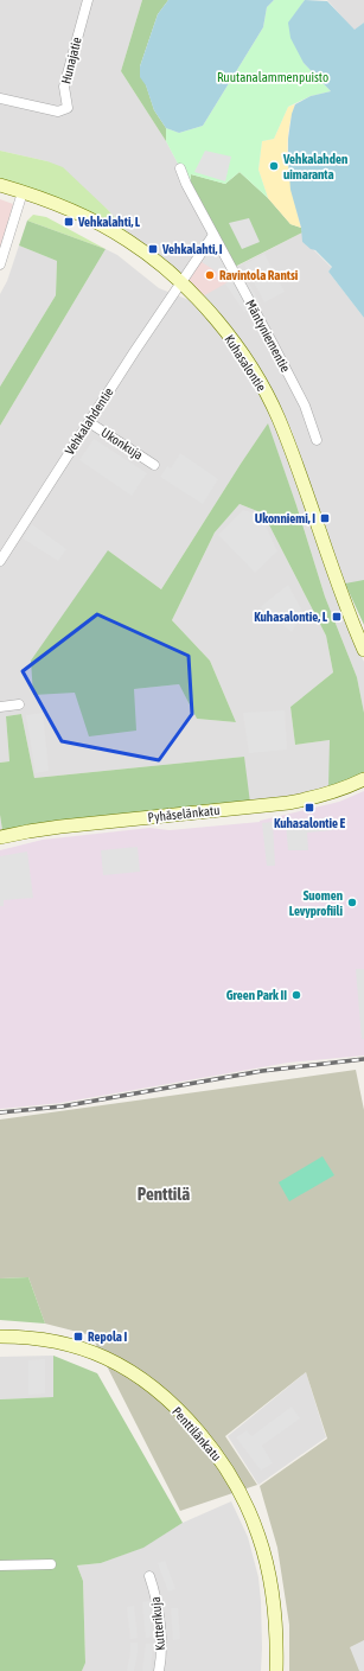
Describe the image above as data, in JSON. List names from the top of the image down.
{
  "streets": {
    "street": [
      "Hunajatie",
      "Mäntyniementie",
      "Kuhasalontie",
      "Vehkalahdentie",
      "Ukonkuja",
      "Pyhäselänkatu",
      "Penttilänkatu",
      "Kutterikuja"
    ]
  },
  "crossings": [
    ["Mäntyniementie", "Vehkalahdentie"],
    ["Kuhasalontie", "Vehkalahdentie"],
    ["Vehkalahdentie", "Ukonkuja"]
  ],
  "districts": ["Penttilä"],
  "parks": ["Ruutanalammenpuisto"],
  "places": {
    "other": [
      "Vehkalahden uimaranta",
      "Ravintola Rantsi",
      "Suomen Levyprofiili",
      "Green Park II"
    ],
    "transit": [
      "Vehkalahti, L",
      "Vehkalahti, I",
      "Ukonniemi, I",
      "Kuhasalontie, L",
      "Kuhasalontie E",
      "Repola I"
    ]
  }
}
